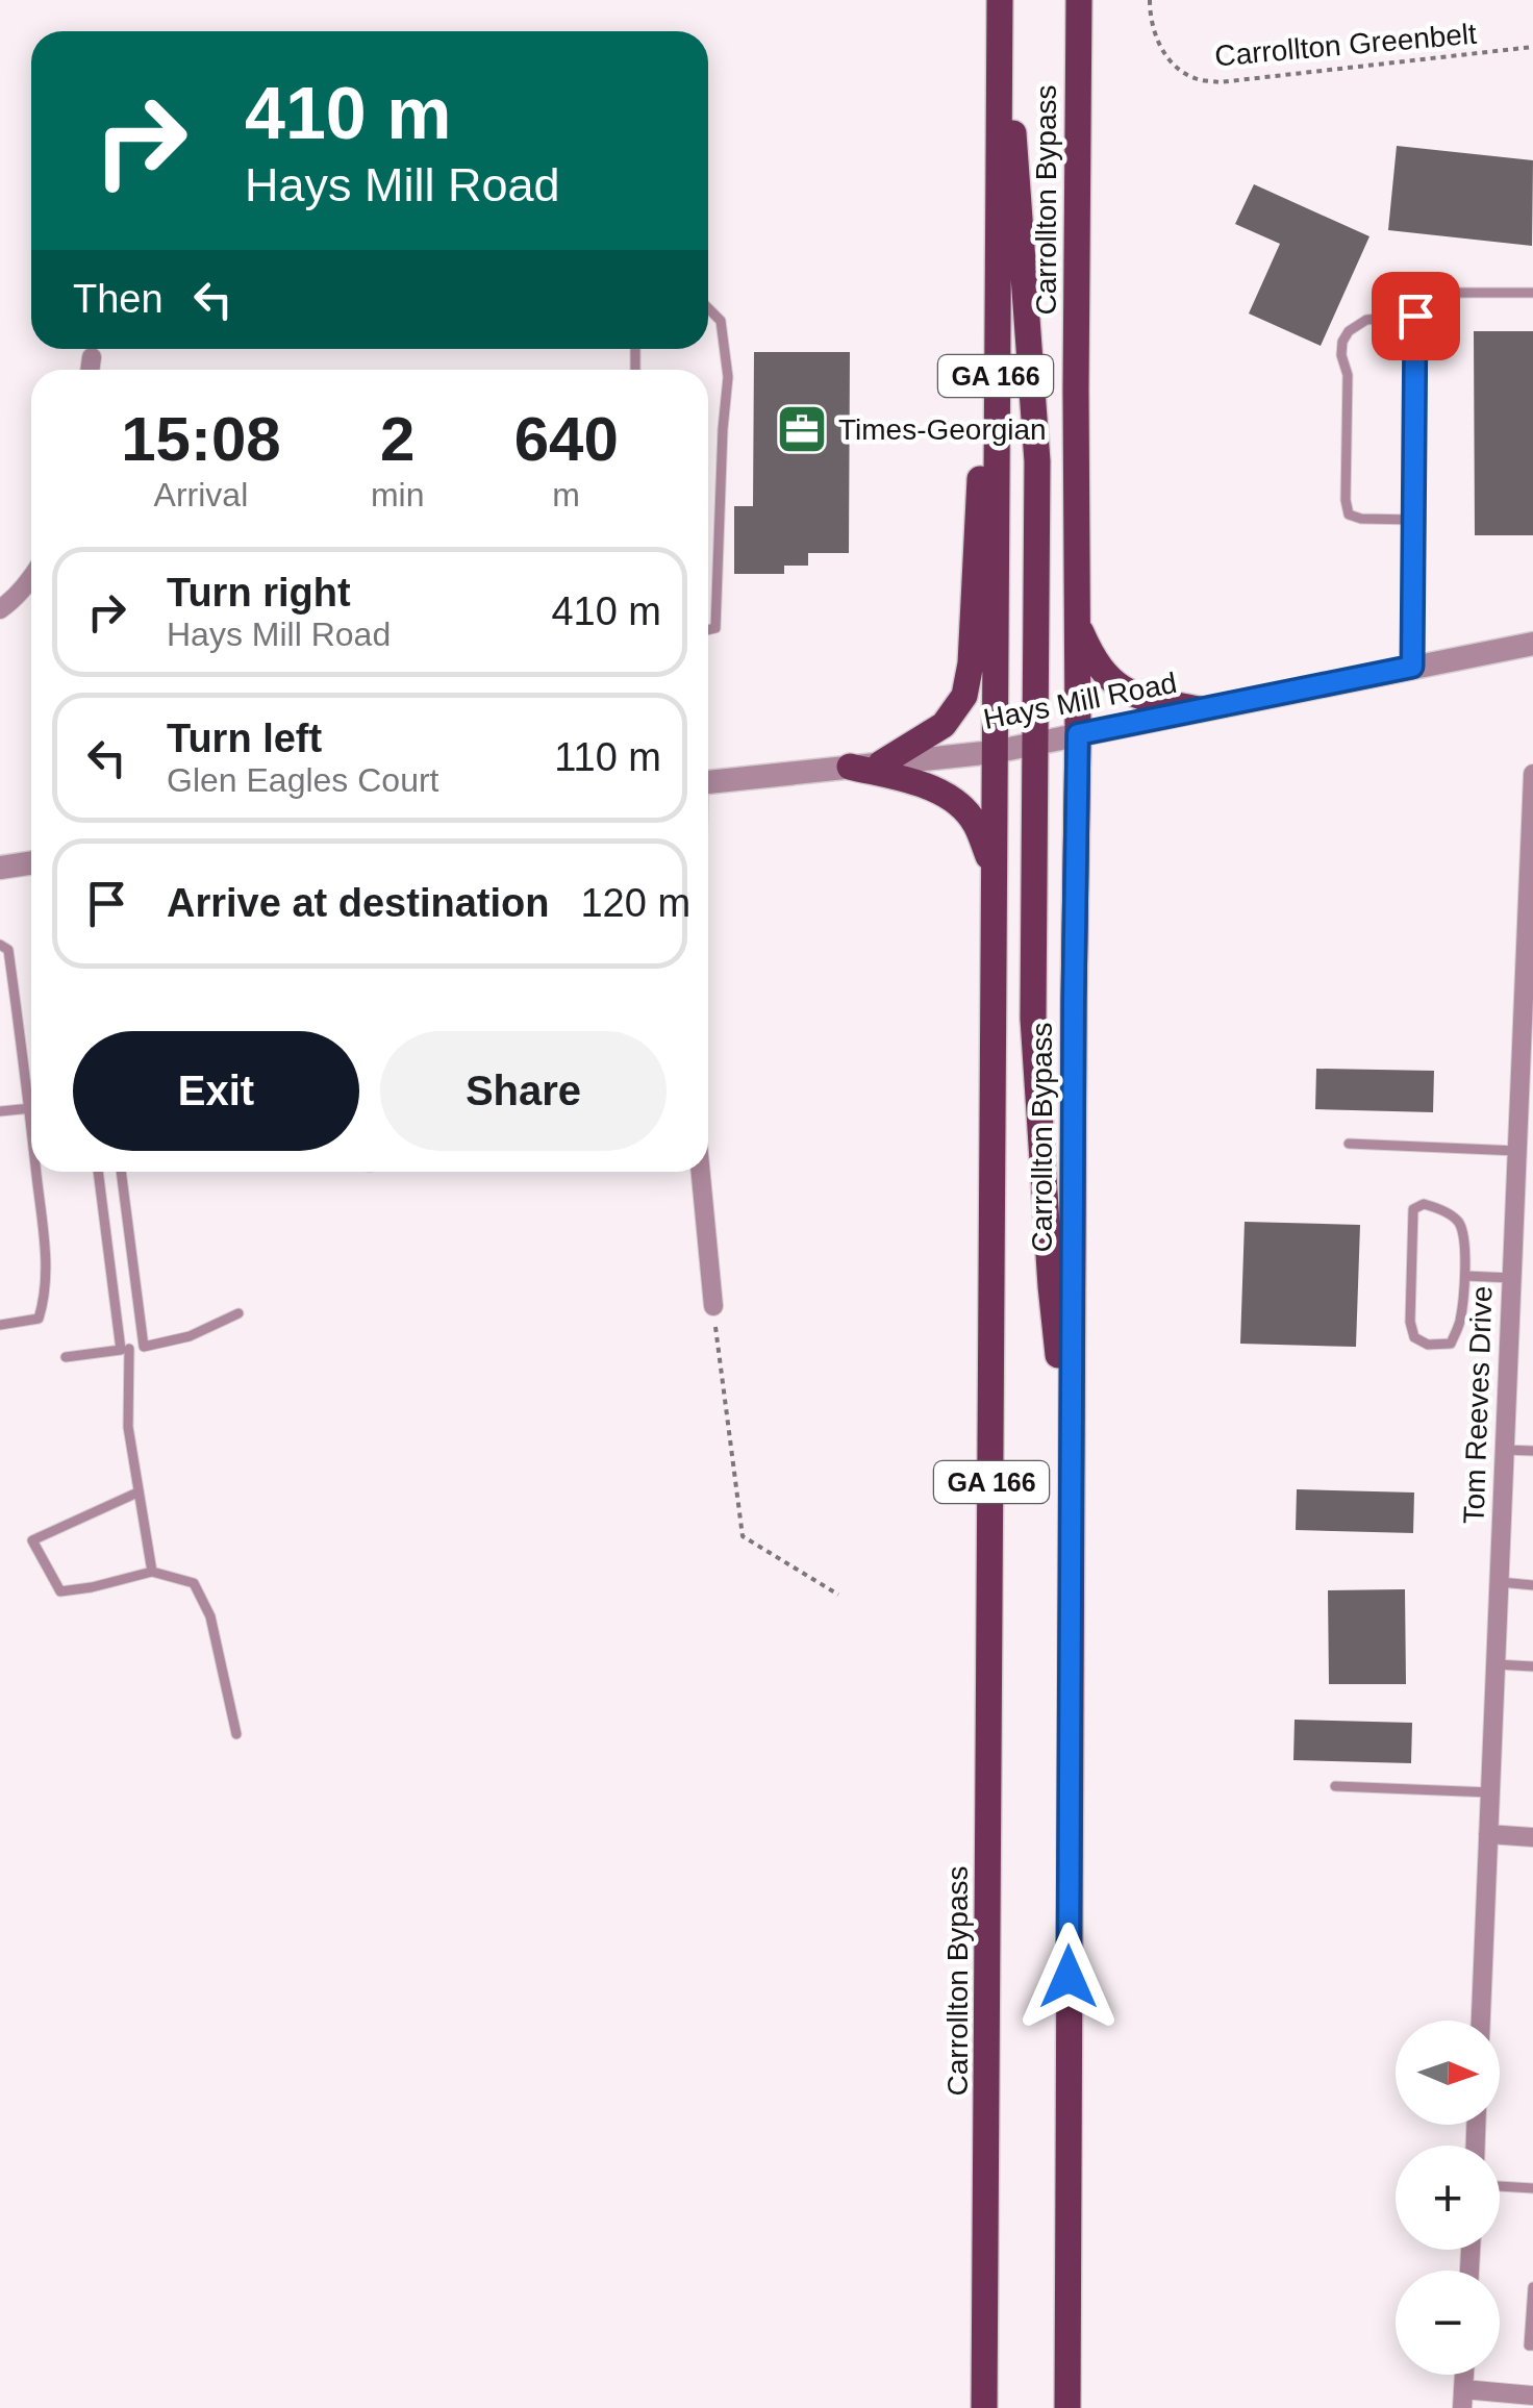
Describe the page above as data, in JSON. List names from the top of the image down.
{
  "streets": {
    "main road": ["Carrollton Bypass", "GA 166"],
    "street": ["Hays Mill Road", "Tom Reeves Drive"],
    "path": ["Carrollton Greenbelt"]
  },
  "crossings": [
    ["Carrollton Bypass", "Hays Mill Road"]
  ],
  "places": {
    "office": ["Times-Georgian"]
  },
  "north": "right",
  "page": {
    "turn": ["410 m", "Hays Mill Road"],
    "then": "Then",
    "eta": [
      "15:08",
      "Arrival",
      "2",
      "min",
      "640",
      "m"
    ],
    "list": [
      {
        "name": "Turn right",
        "note": "Hays Mill Road",
        "value": "410 m"
      },
      {
        "name": "Turn left",
        "note": "Glen Eagles Court",
        "value": "110 m"
      },
      {
        "name": "Arrive at destination",
        "value": "120 m"
      }
    ],
    "buttons": ["Exit", "Share"],
    "map_buttons": ["+", "−"]
  }
}
